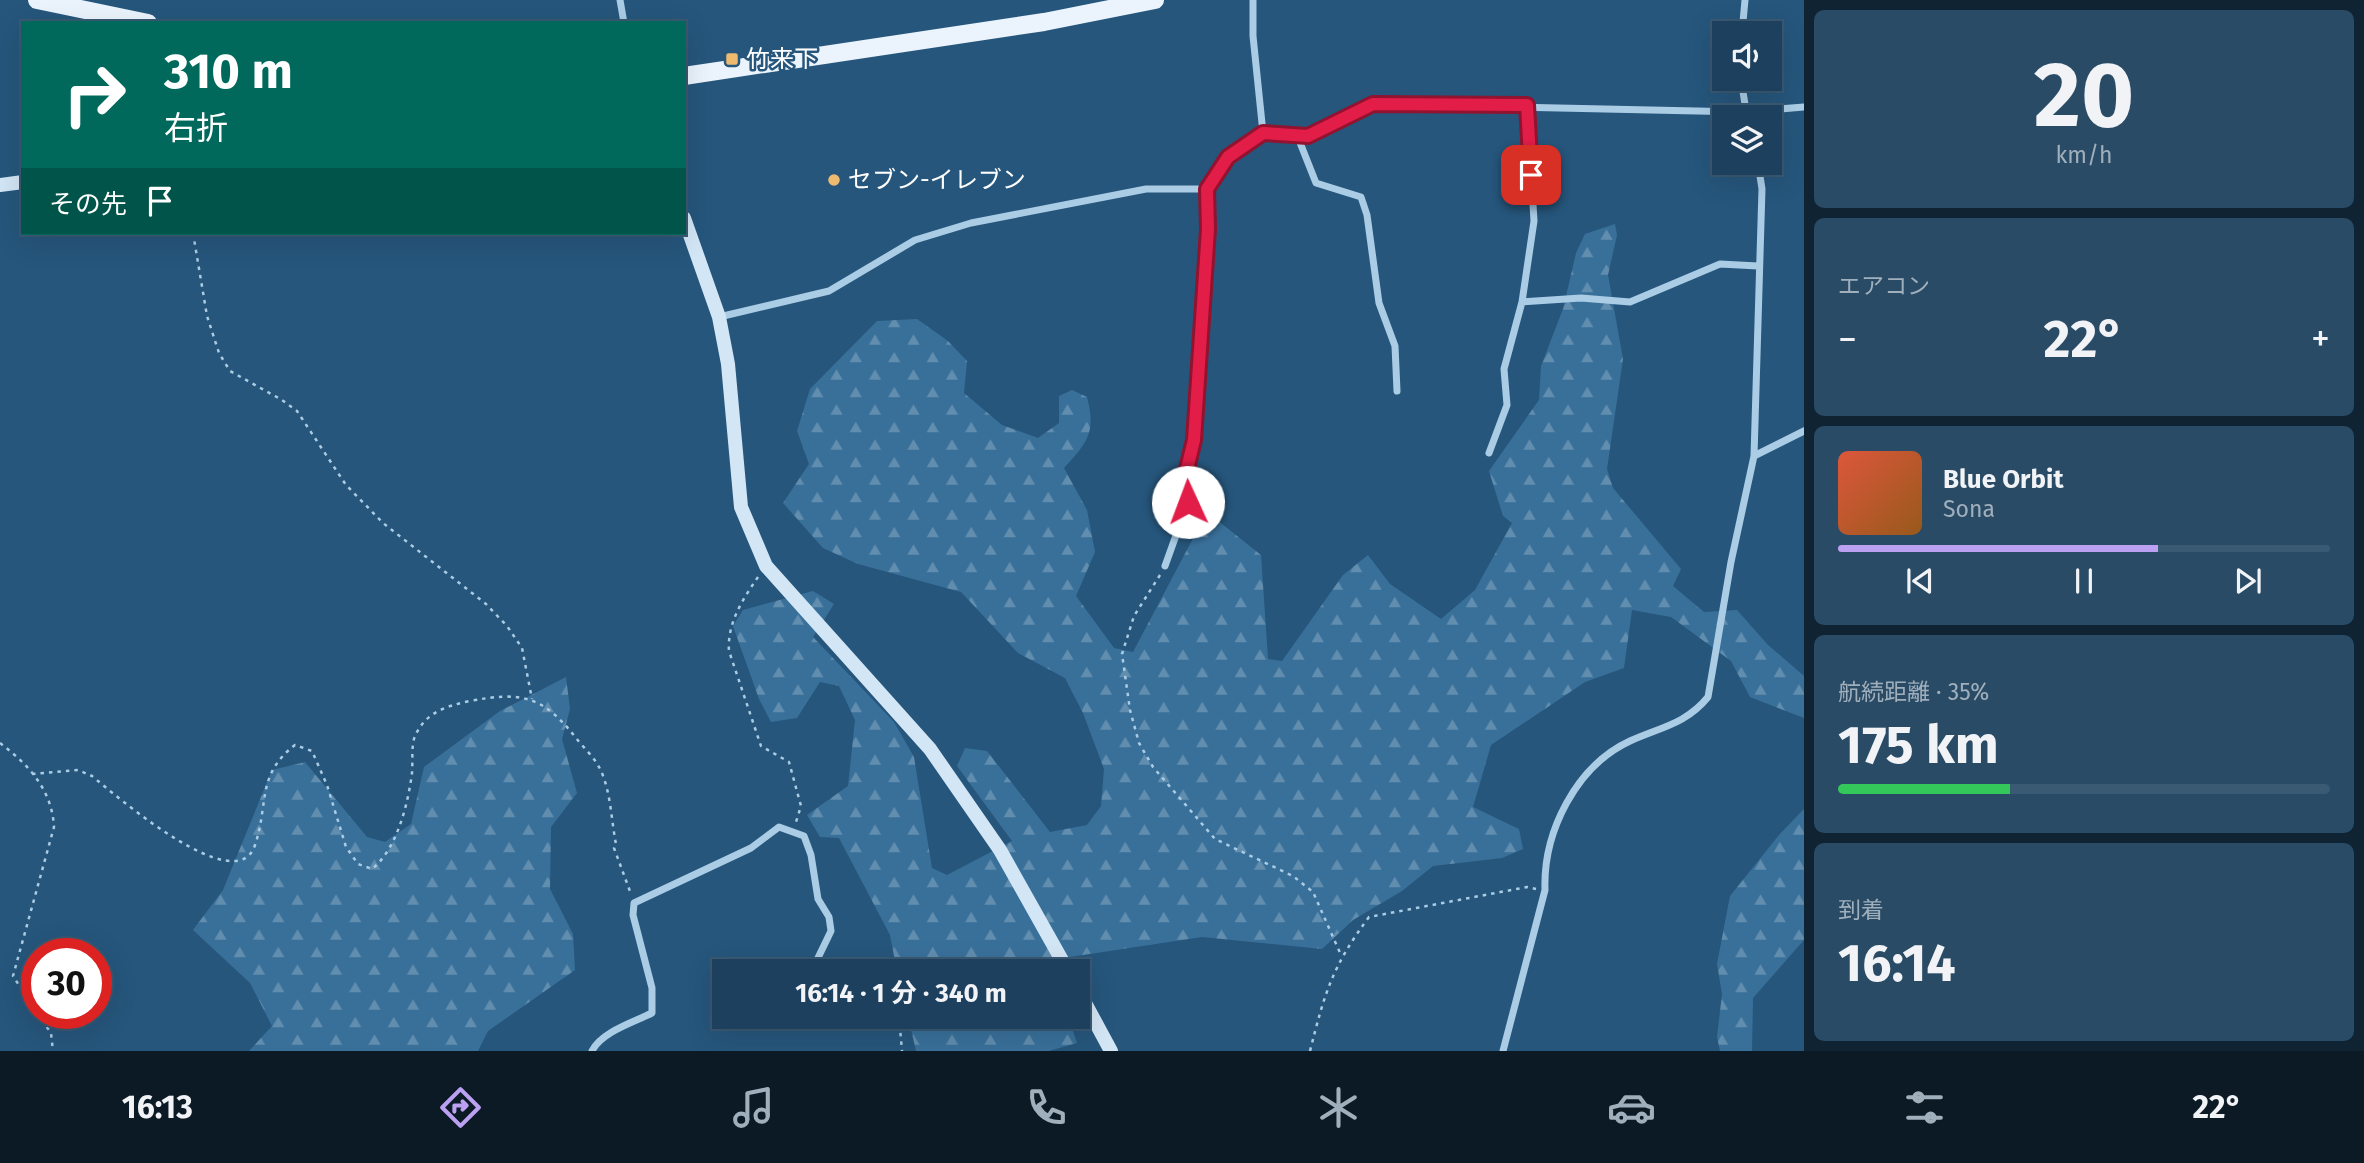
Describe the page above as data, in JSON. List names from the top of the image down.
{
  "places": {
    "transit": ["竹来下"],
    "other": ["セブン-イレブン"]
  },
  "page": {
    "tile": [
      ["20", "km/h"],
      "エアコン",
      ["航続距離 · 35%", "175 km"],
      ["到着", "16:14"]
    ],
    "turn": ["310 m", "右折"],
    "then": "その先",
    "heat": ["−", "22°", "+"],
    "song": ["Blue Orbit", "Sona"],
    "limit": "30",
    "trip": "16:14 · 1 分 · 340 m",
    "tabs": ["16:13", "22°"]
  }
}
